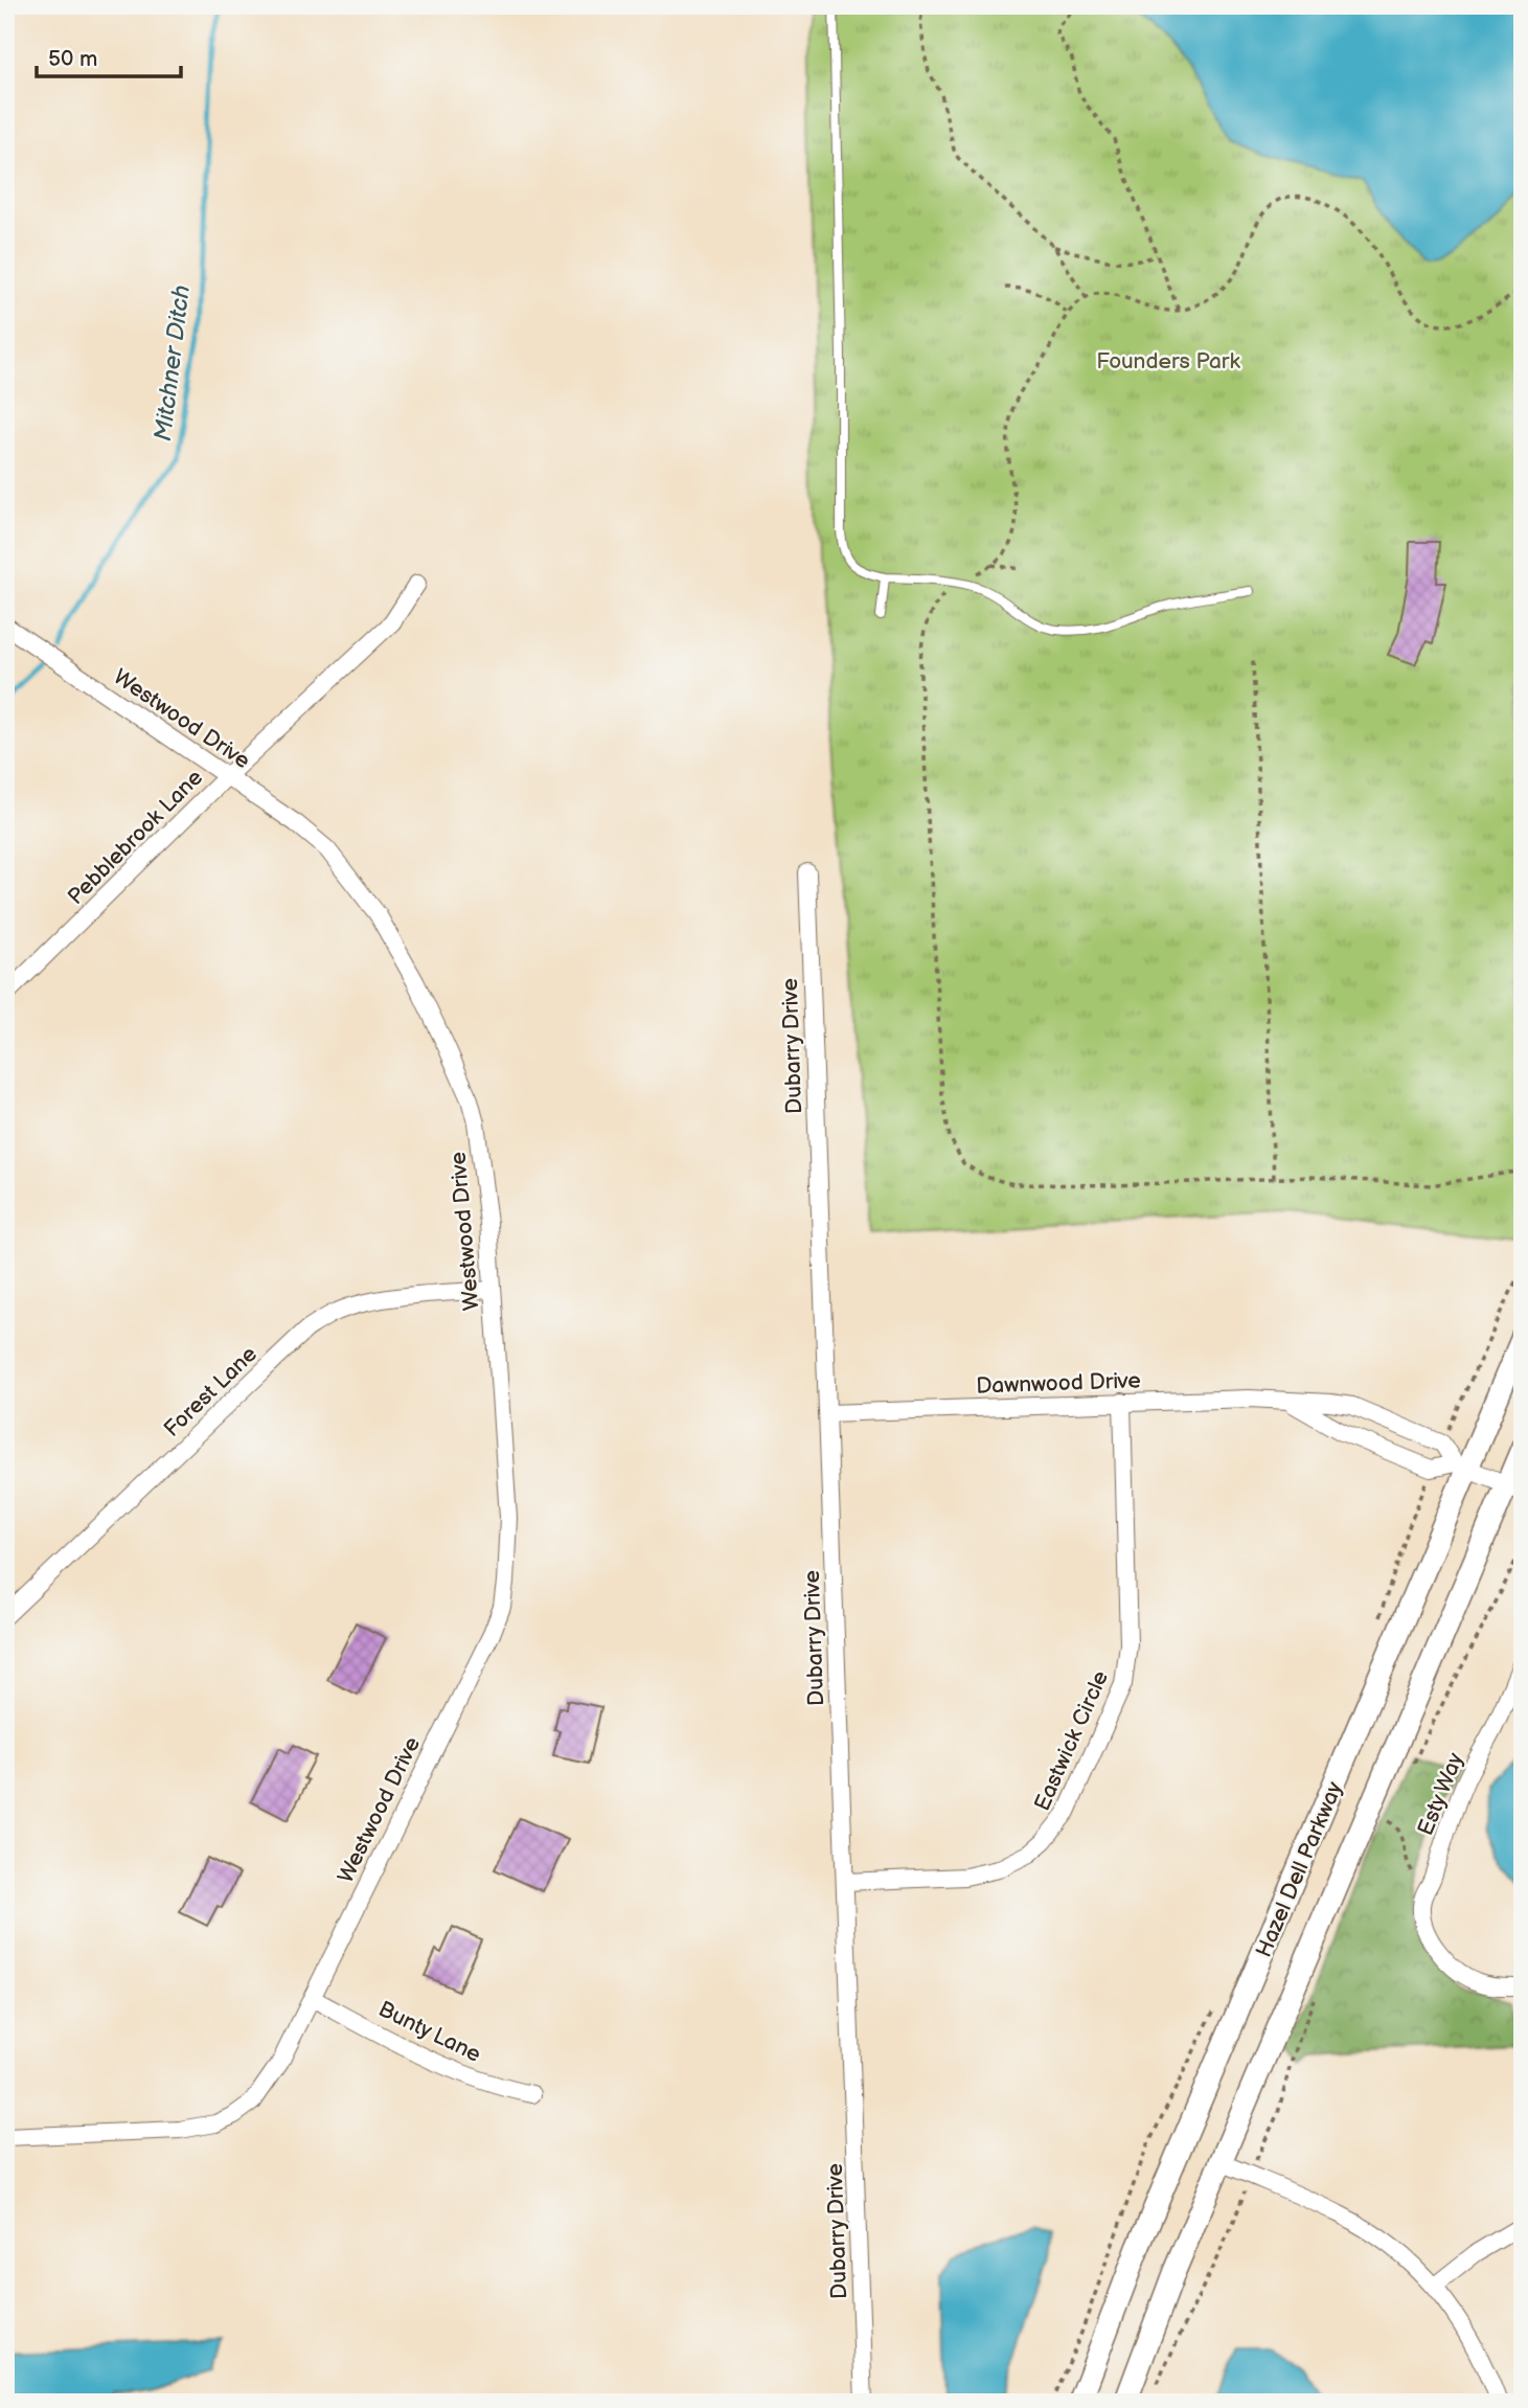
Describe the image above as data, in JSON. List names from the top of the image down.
{
  "streets": {
    "main road": ["Hazel Dell Parkway"],
    "street": [
      "Westwood Drive",
      "Pebblebrook Lane",
      "Dubarry Drive",
      "Dawnwood Drive",
      "Forest Lane",
      "Eastwick Circle",
      "Esty Way",
      "Bunty Lane"
    ]
  },
  "crossings": [
    ["Westwood Drive", "Pebblebrook Lane"],
    ["Westwood Drive", "Forest Lane"],
    ["Westwood Drive", "Bunty Lane"],
    ["Dubarry Drive", "Dawnwood Drive"],
    ["Dubarry Drive", "Eastwick Circle"],
    ["Dawnwood Drive", "Eastwick Circle"],
    ["Dawnwood Drive", "Hazel Dell Parkway"]
  ],
  "water": ["Mitchner Ditch"],
  "parks": ["Founders Park"],
  "scale_bar": "50 m"
}
